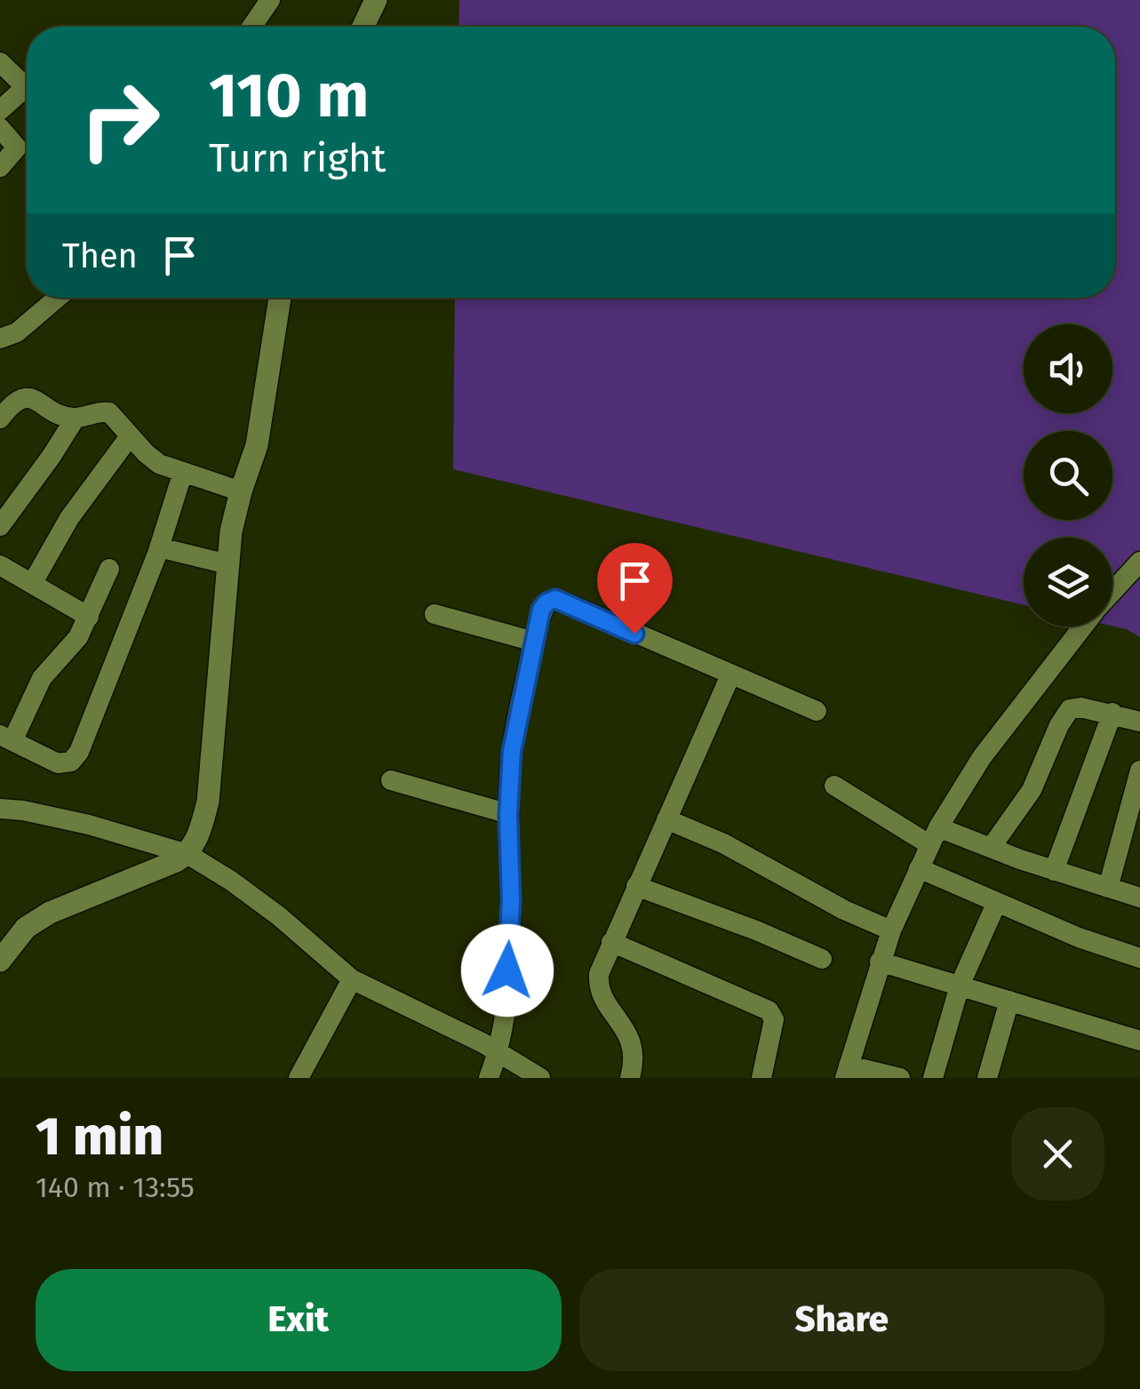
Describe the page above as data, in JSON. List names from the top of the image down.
{
  "page": {
    "turn": ["110 m", "Turn right"],
    "then": "Then",
    "heading": ["1 min", "140 m · 13:55"],
    "buttons": ["Exit", "Share"]
  }
}
